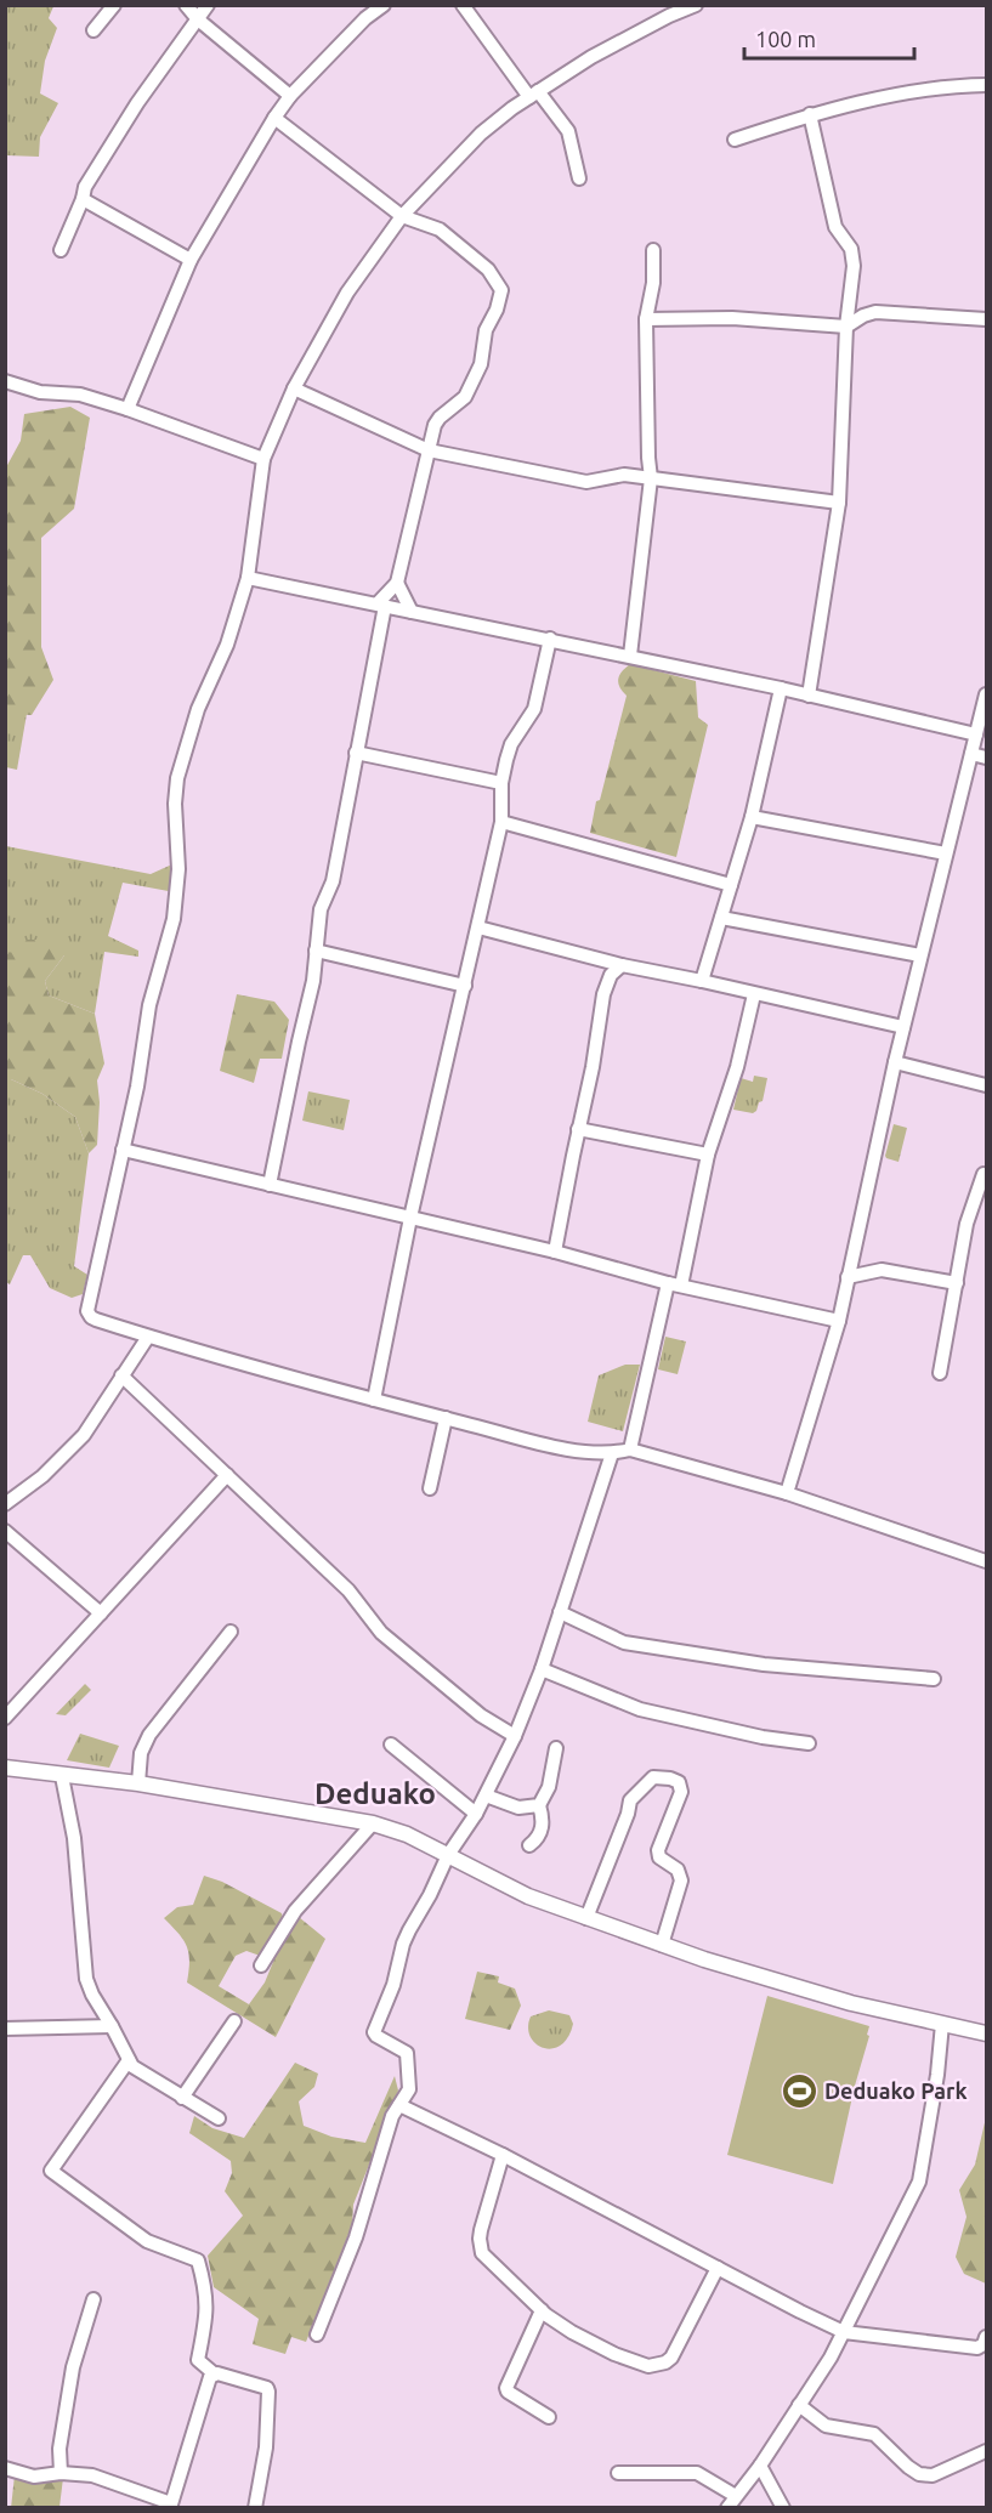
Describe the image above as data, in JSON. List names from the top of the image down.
{
  "districts": ["Deduako"],
  "places": {
    "sports": ["Deduako Park"]
  },
  "scale_bar": "100 m"
}
